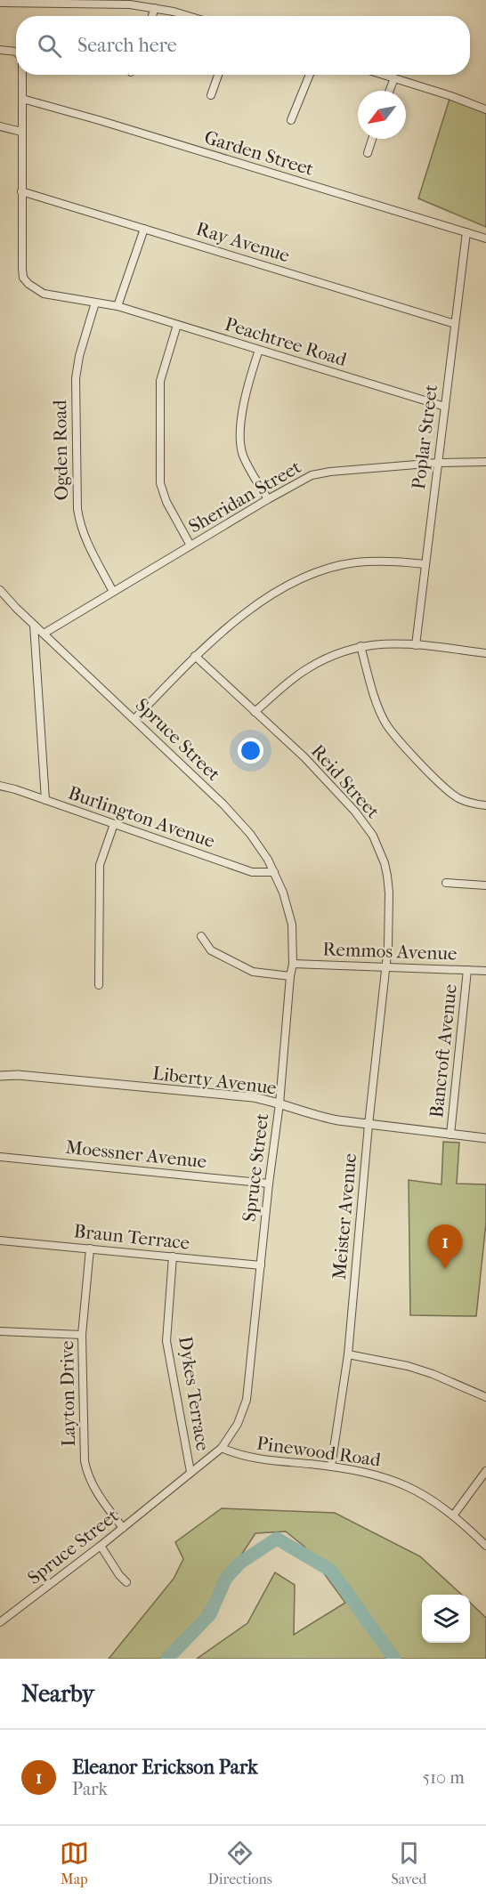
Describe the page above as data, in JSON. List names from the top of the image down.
{
  "streets": {
    "street": [
      "Garden Street",
      "Ray Avenue",
      "Peachtree Road",
      "Poplar Street",
      "Ogden Road",
      "Sheridan Street",
      "Spruce Street",
      "Reid Street",
      "Burlington Avenue",
      "Remmos Avenue",
      "Bancroft Avenue",
      "Liberty Avenue",
      "Moessner Avenue",
      "Meister Avenue",
      "Braun Terrace",
      "Layton Drive",
      "Dykes Terrace",
      "Pinewood Road"
    ]
  },
  "crossings": [
    ["Garden Street", "Poplar Street"],
    ["Ray Avenue", "Peachtree Road"],
    ["Ray Avenue", "Poplar Street"],
    ["Peachtree Road", "Poplar Street"],
    ["Peachtree Road", "Ogden Road"],
    ["Poplar Street", "Sheridan Street"],
    ["Ogden Road", "Sheridan Street"],
    ["Sheridan Street", "Spruce Street"],
    ["Spruce Street", "Burlington Avenue"],
    ["Spruce Street", "Remmos Avenue"],
    ["Spruce Street", "Liberty Avenue"],
    ["Spruce Street", "Moessner Avenue"],
    ["Spruce Street", "Braun Terrace"],
    ["Spruce Street", "Layton Drive"],
    ["Spruce Street", "Dykes Terrace"],
    ["Spruce Street", "Pinewood Road"],
    ["Reid Street", "Remmos Avenue"],
    ["Reid Street", "Meister Avenue"],
    ["Remmos Avenue", "Bancroft Avenue"],
    ["Remmos Avenue", "Meister Avenue"],
    ["Bancroft Avenue", "Liberty Avenue"],
    ["Liberty Avenue", "Meister Avenue"],
    ["Meister Avenue", "Pinewood Road"],
    ["Braun Terrace", "Layton Drive"],
    ["Braun Terrace", "Dykes Terrace"]
  ],
  "north": "bottom left",
  "page": {
    "search": "Search here",
    "pins": "1",
    "heading": "Nearby",
    "list": [
      {
        "mark": "1",
        "name": "Eleanor Erickson Park",
        "note": "Park",
        "value": "510 m"
      }
    ],
    "nav": ["Map", "Directions", "Saved"]
  }
}
